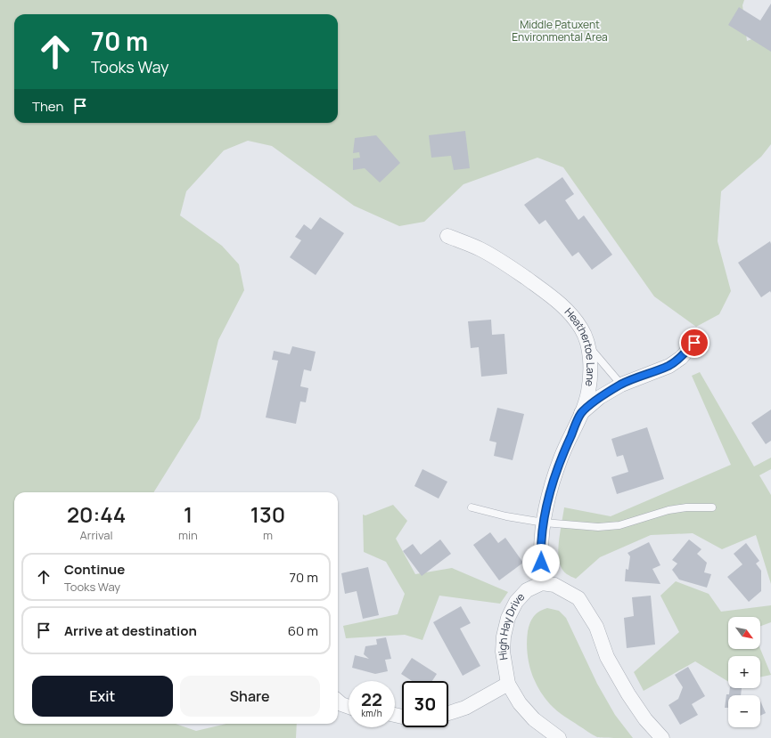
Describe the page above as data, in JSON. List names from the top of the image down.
{
  "streets": {
    "street": ["Heathertoe Lane", "High Hay Drive"]
  },
  "crossings": [
    ["Heathertoe Lane", "High Hay Drive"]
  ],
  "parks": ["Middle Patuxent Environmental Area"],
  "north": "bottom right",
  "page": {
    "turn": ["70 m", "Tooks Way"],
    "then": "Then",
    "eta": [
      "20:44",
      "Arrival",
      "1",
      "min",
      "130",
      "m"
    ],
    "list": [
      {
        "name": "Continue",
        "note": "Tooks Way",
        "value": "70 m"
      },
      {
        "name": "Arrive at destination",
        "value": "60 m"
      }
    ],
    "map_buttons": ["+", "−"],
    "buttons": ["Exit", "Share"],
    "speed": "22 km/h",
    "limit": "30"
  }
}
